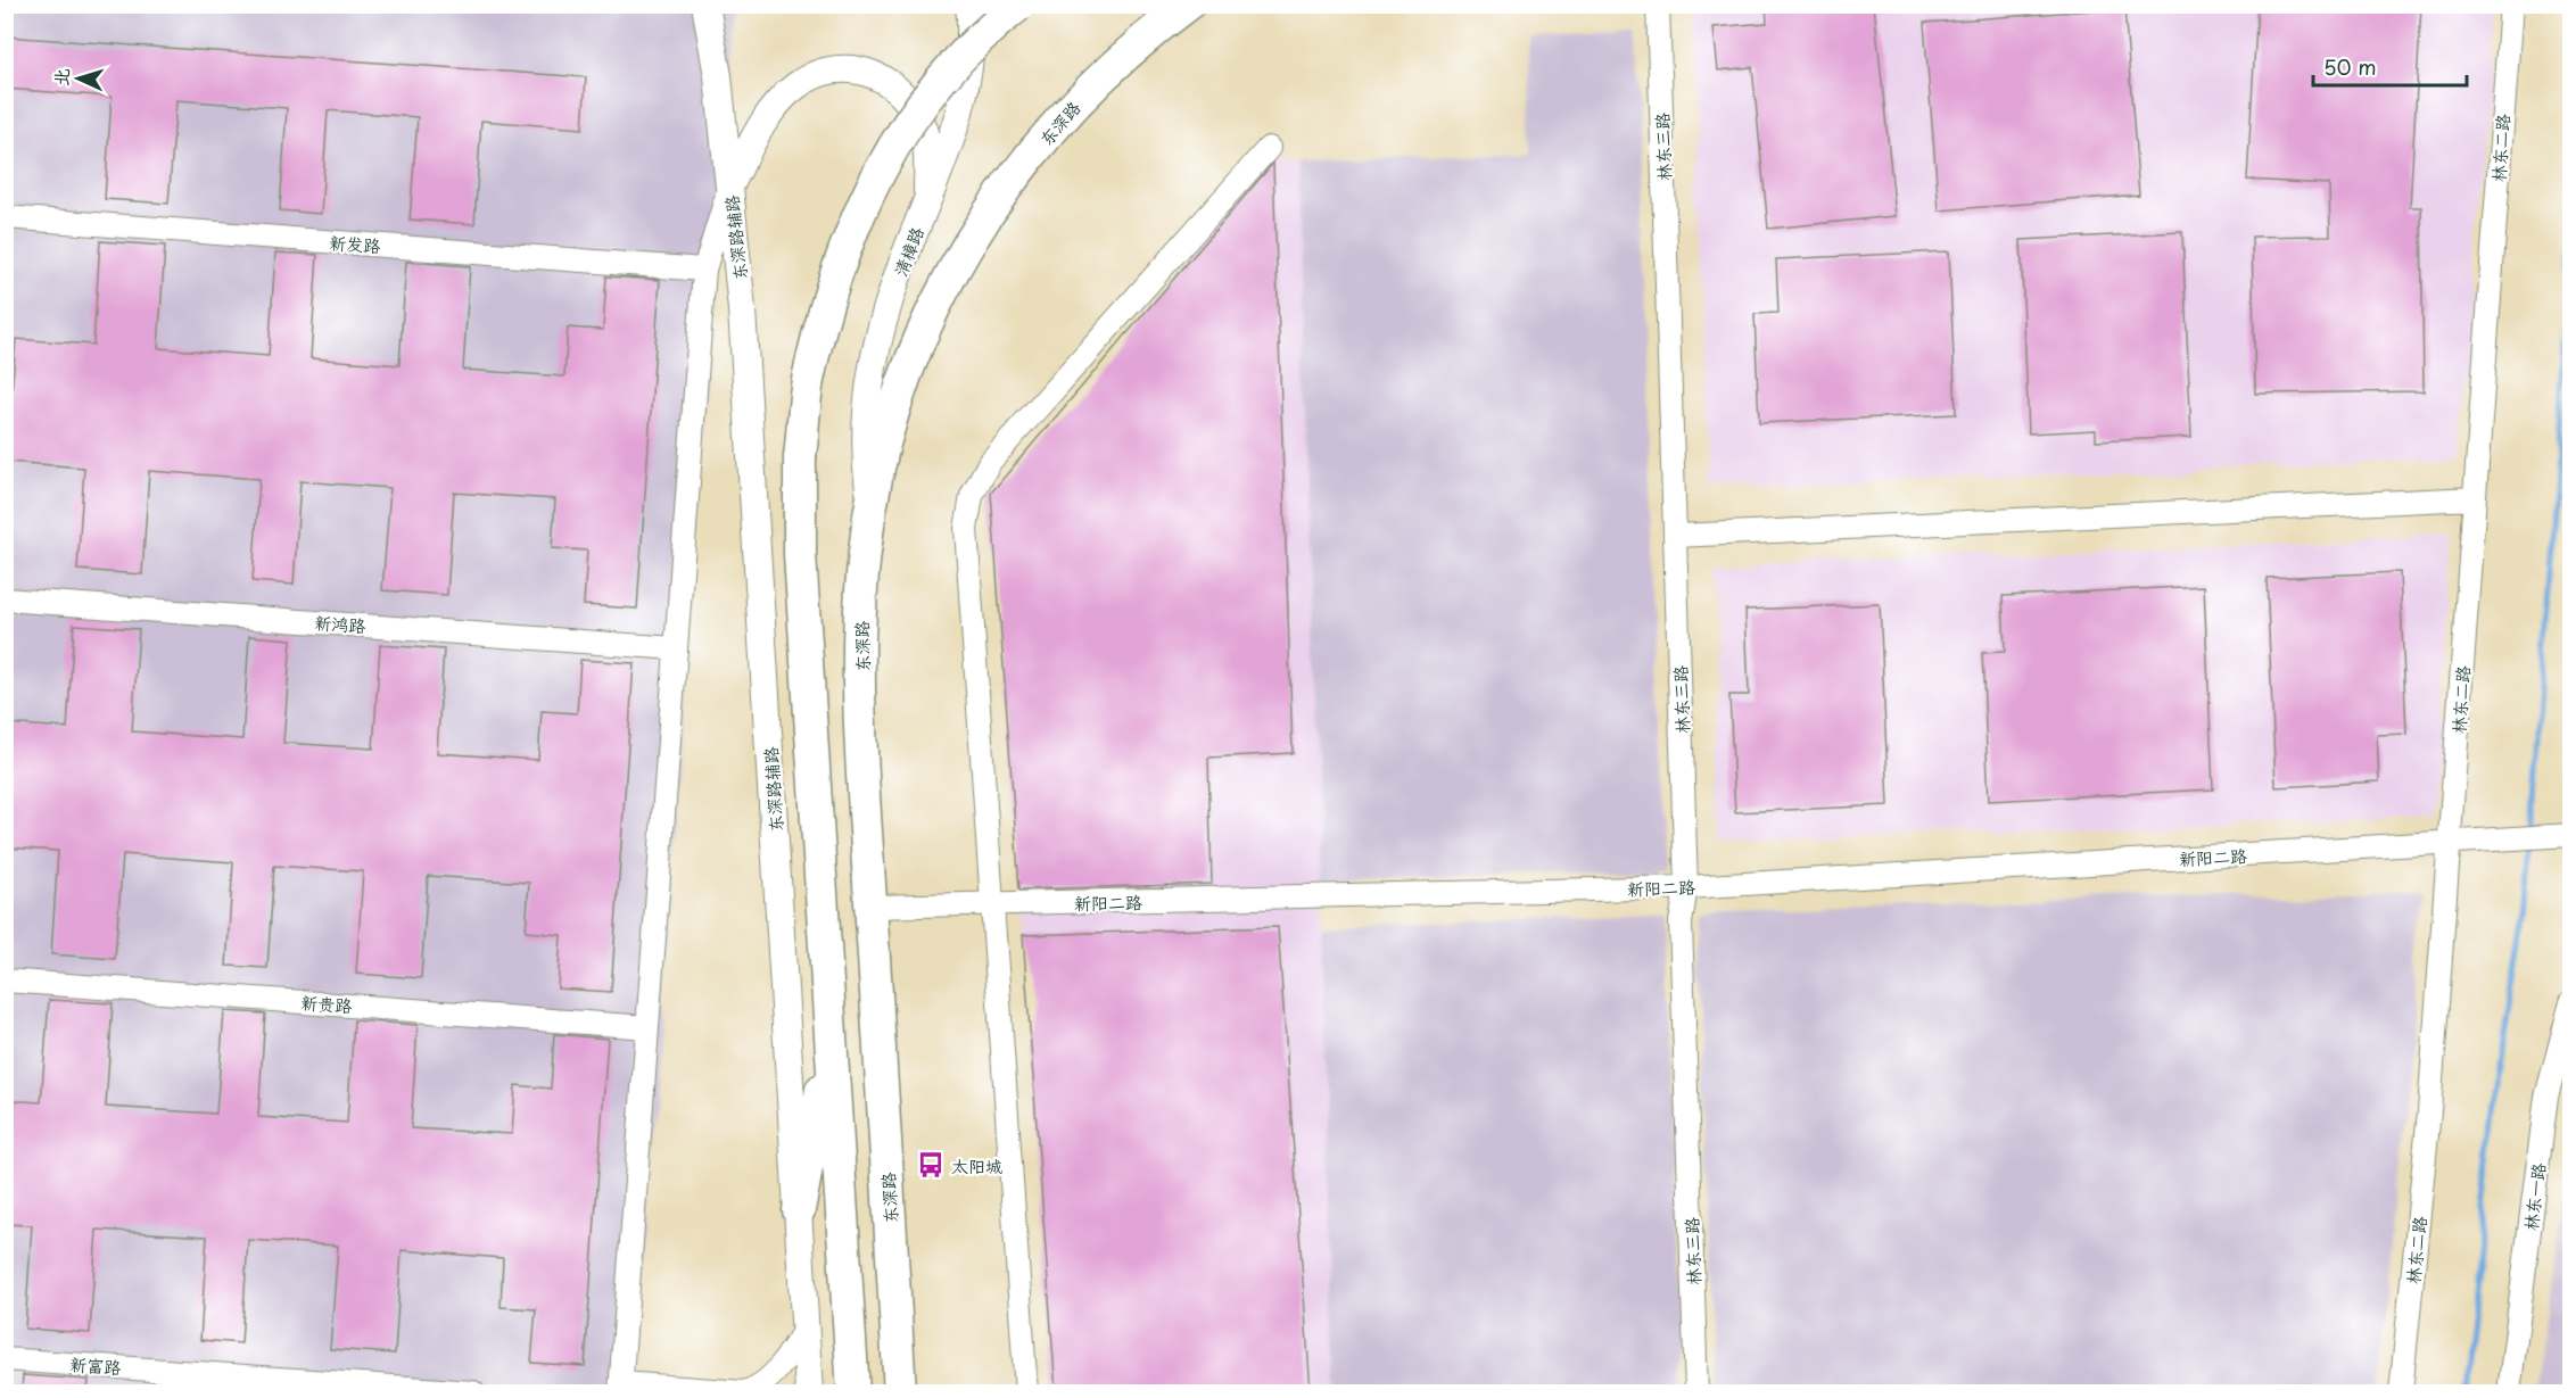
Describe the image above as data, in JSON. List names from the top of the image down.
{
  "streets": {
    "highway": ["东深路"],
    "main road": ["东深路辅路", "清樟路"],
    "street": [
      "林东三路",
      "林东二路",
      "新发路",
      "新鸿路",
      "新阳二路",
      "新贵路",
      "林东一路",
      "新富路"
    ]
  },
  "crossings": [
    ["东深路", "清樟路"],
    ["东深路", "新阳二路"],
    ["林东三路", "新阳二路"],
    ["林东二路", "新阳二路"]
  ],
  "places": {
    "bus stop": ["太阳城"]
  },
  "scale_bar": "50 m",
  "north": "left"
}
